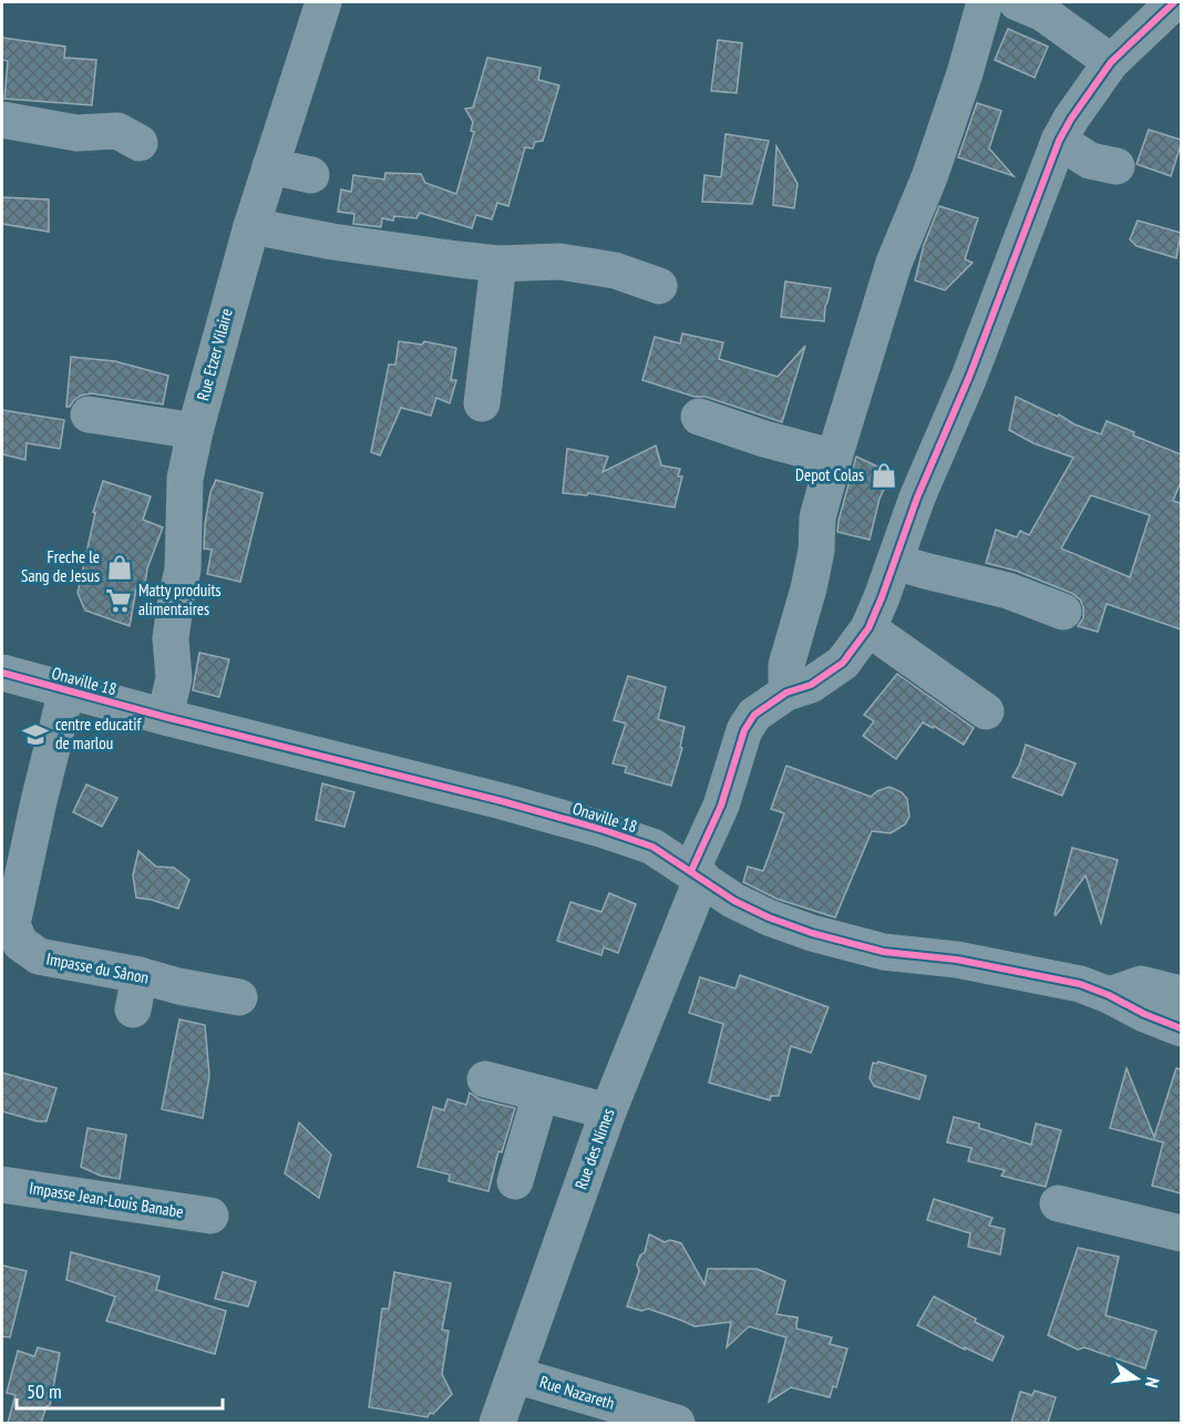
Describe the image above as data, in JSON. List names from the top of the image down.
{
  "streets": {
    "street": [
      "Rue Etzer Vilaire",
      "Onaville 18",
      "Impasse du Sânon",
      "Rue des Nimes",
      "Impasse Jean-Louis Banabe",
      "Rue Nazareth"
    ]
  },
  "crossings": [
    ["Rue Etzer Vilaire", "Onaville 18"],
    ["Onaville 18", "Impasse du Sânon"],
    ["Onaville 18", "Rue des Nimes"],
    ["Rue des Nimes", "Rue Nazareth"]
  ],
  "places": {
    "shop": ["Depot Colas", "Freche le Sang de Jesus"],
    "supermarket": ["Matty produits alimentaires"],
    "school or university": ["centre educatif de marlou"]
  },
  "scale_bar": "50 m",
  "north": "right"
}
